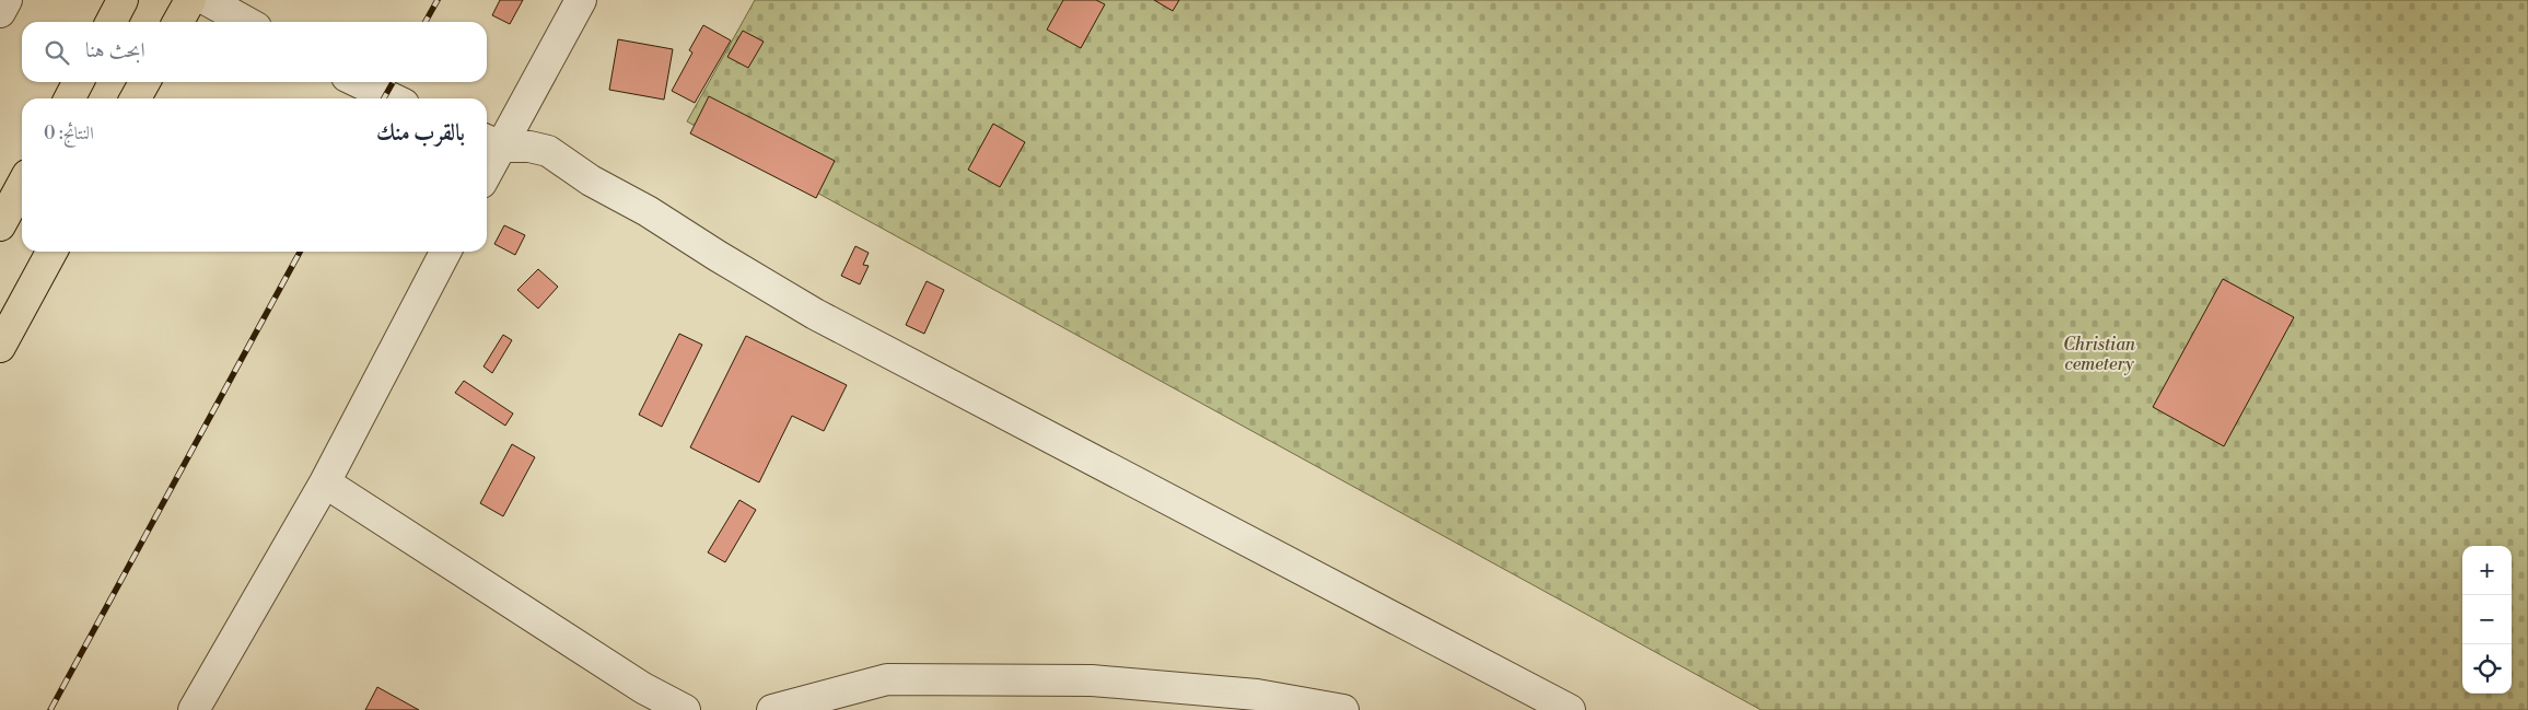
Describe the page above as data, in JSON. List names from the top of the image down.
{
  "parks": ["Christian cemetery"],
  "page": {
    "search": "ابحث هنا",
    "heading": ["بالقرب منك", "النتائج: 0"],
    "map_buttons": ["+", "−"]
  }
}
